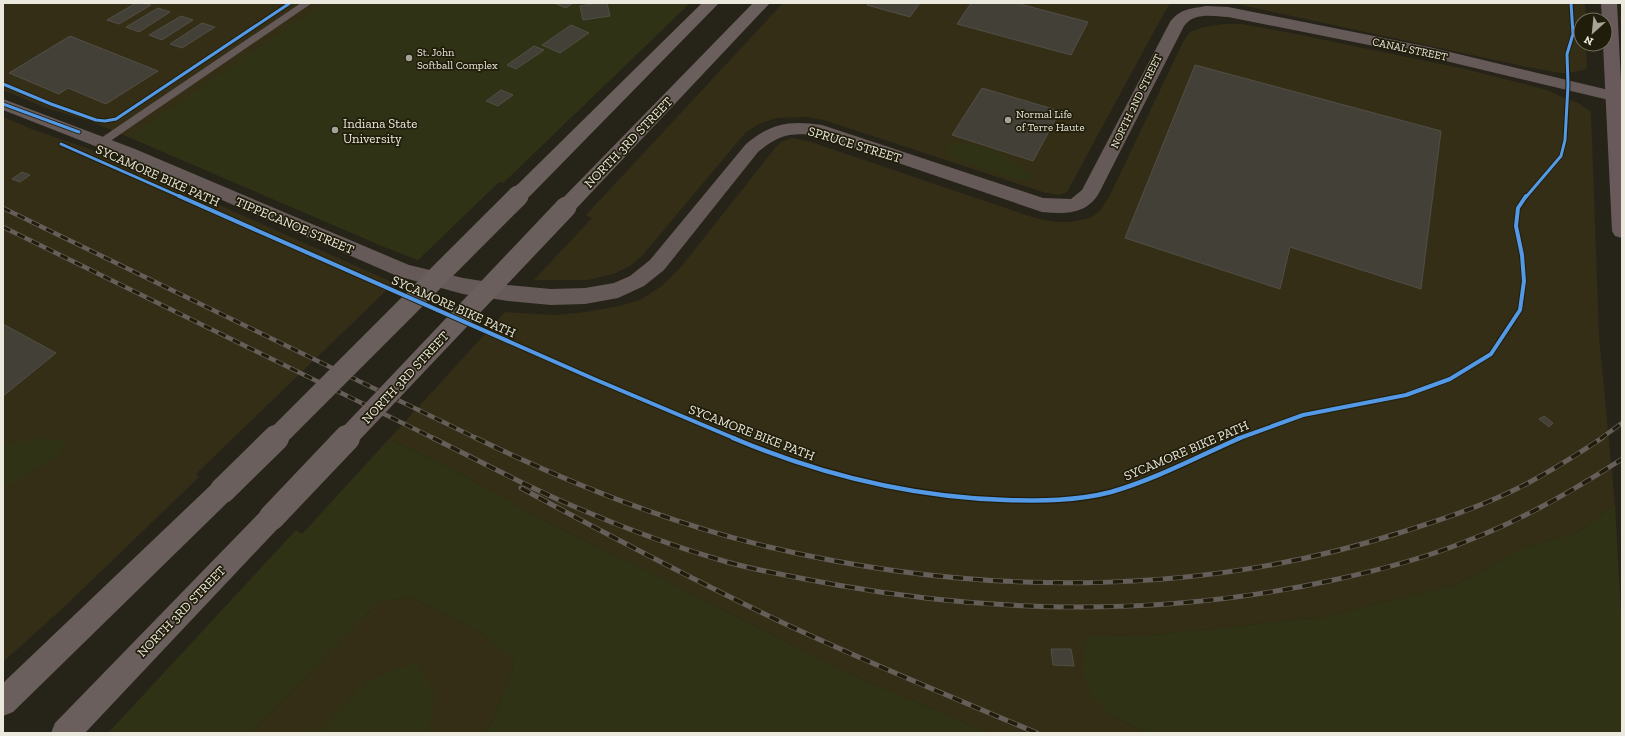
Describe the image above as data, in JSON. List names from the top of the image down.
{
  "streets": {
    "highway": ["NORTH 3RD STREET"],
    "street": [
      "CANAL STREET",
      "NORTH 2ND STREET",
      "SPRUCE STREET",
      "TIPPECANOE STREET"
    ],
    "cycle path": ["SYCAMORE BIKE PATH"]
  },
  "crossings": [
    ["CANAL STREET", "NORTH 2ND STREET"],
    ["NORTH 2ND STREET", "SPRUCE STREET"],
    ["SPRUCE STREET", "TIPPECANOE STREET"]
  ],
  "places": ["St. John Softball Complex", "Normal Life of Terre Haute", "Indiana State University"],
  "north": "bottom left"
}
